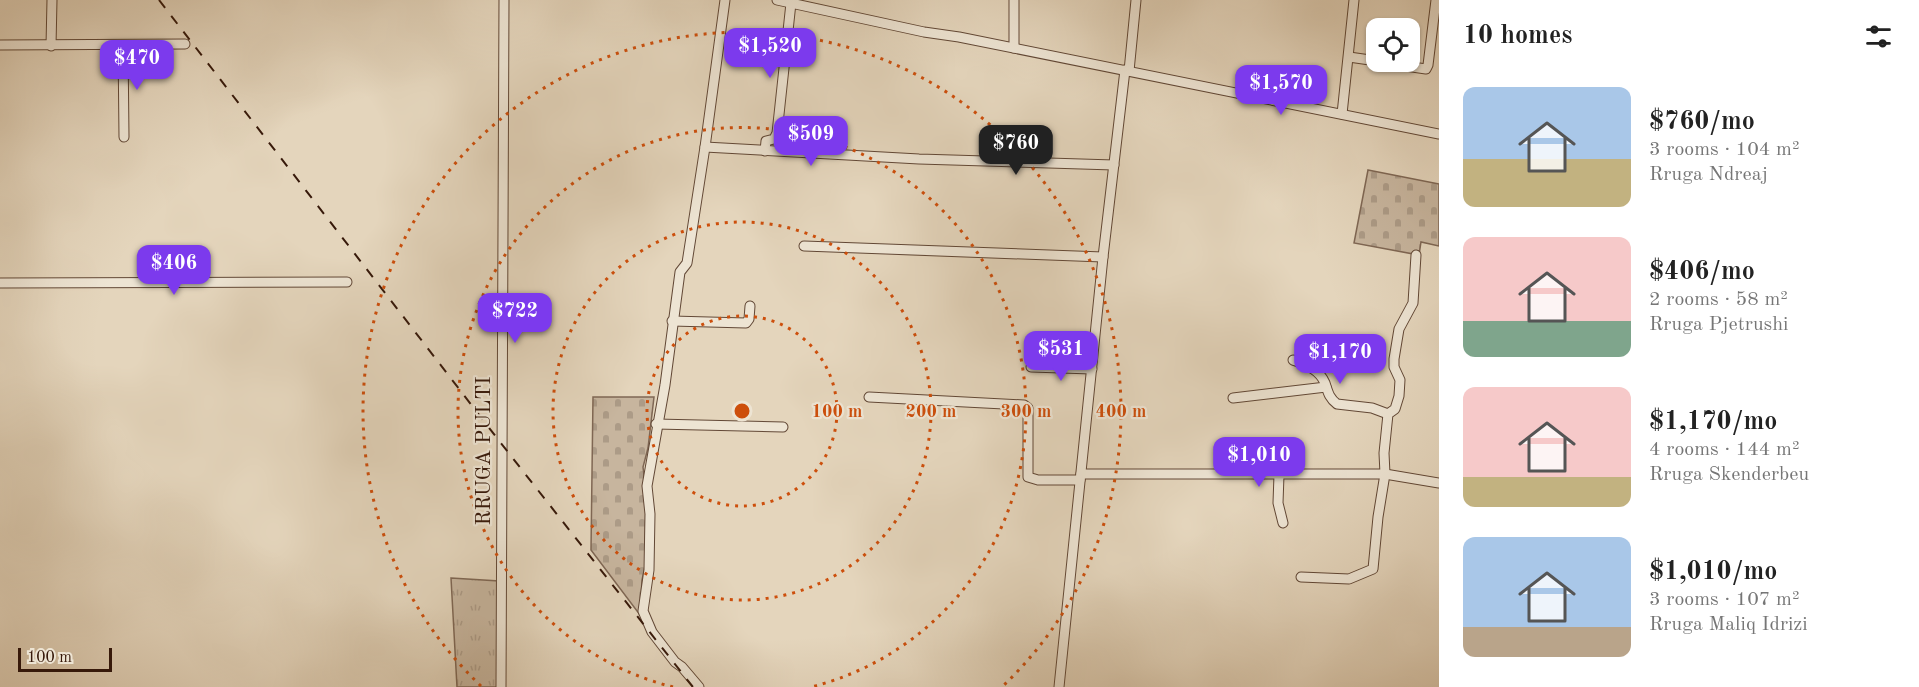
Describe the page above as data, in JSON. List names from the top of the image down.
{
  "streets": {
    "street": ["RRUGA PULTI"]
  },
  "scale_bar": "100 m",
  "page": {
    "heading": "10 homes",
    "price": [
      "$1,520",
      "$470",
      "$1,570",
      "$509",
      "$760",
      "$406",
      "$722",
      "$531",
      "$1,170",
      "$1,010"
    ],
    "list": [
      {
        "name": "$760/mo",
        "note": "3 rooms · 104 m² · Rruga Ndreaj"
      },
      {
        "name": "$406/mo",
        "note": "2 rooms · 58 m² · Rruga Pjetrushi"
      },
      {
        "name": "$1,170/mo",
        "note": "4 rooms · 144 m² · Rruga Skenderbeu"
      },
      {
        "name": "$1,010/mo",
        "note": "3 rooms · 107 m² · Rruga Maliq Idrizi"
      }
    ],
    "scale": "100 m"
  },
  "rings": [
    "100 m",
    "200 m",
    "300 m",
    "400 m"
  ]
}
